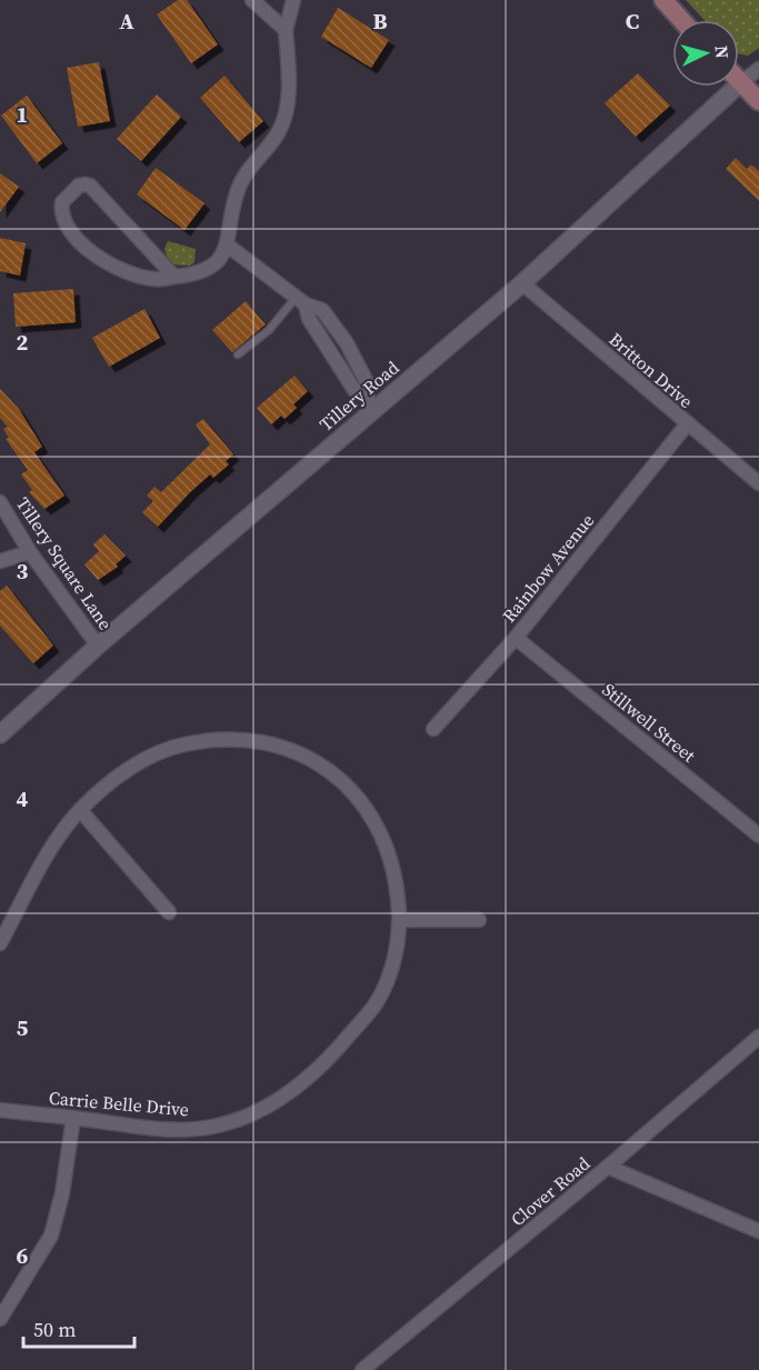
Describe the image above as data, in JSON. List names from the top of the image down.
{
  "streets": {
    "street": [
      "Britton Drive",
      "Tillery Road",
      "Tillery Square Lane",
      "Rainbow Avenue",
      "Stillwell Street",
      "Carrie Belle Drive",
      "Clover Road"
    ]
  },
  "crossings": [
    ["Britton Drive", "Tillery Road"],
    ["Britton Drive", "Rainbow Avenue"],
    ["Tillery Road", "Tillery Square Lane"],
    ["Rainbow Avenue", "Stillwell Street"]
  ],
  "scale_bar": "50 m",
  "north": "right",
  "grid": {
    "columns": ["A", "B", "C"],
    "rows": [
      "1",
      "2",
      "3",
      "4",
      "5",
      "6"
    ]
  }
}
